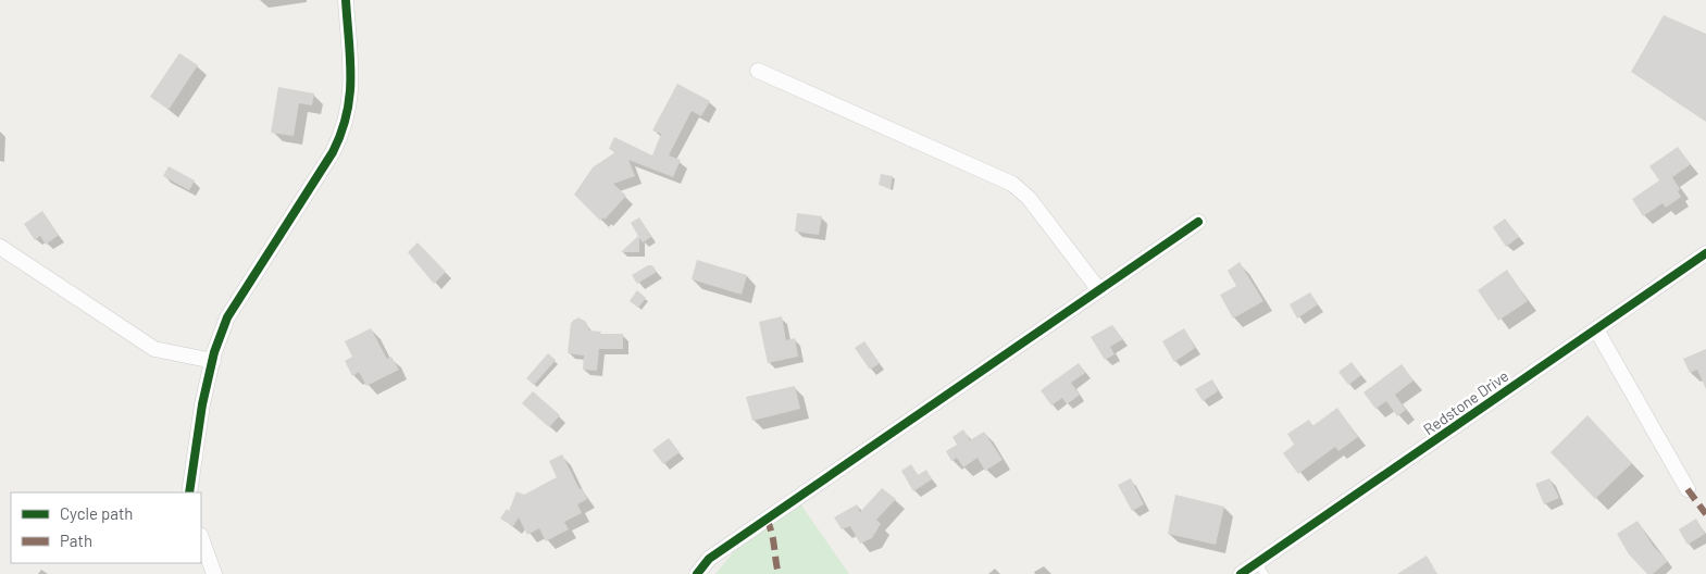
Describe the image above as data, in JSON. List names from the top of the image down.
{
  "streets": {
    "street": ["Redstone Drive"]
  },
  "legend": ["Cycle path", "Path"]
}
